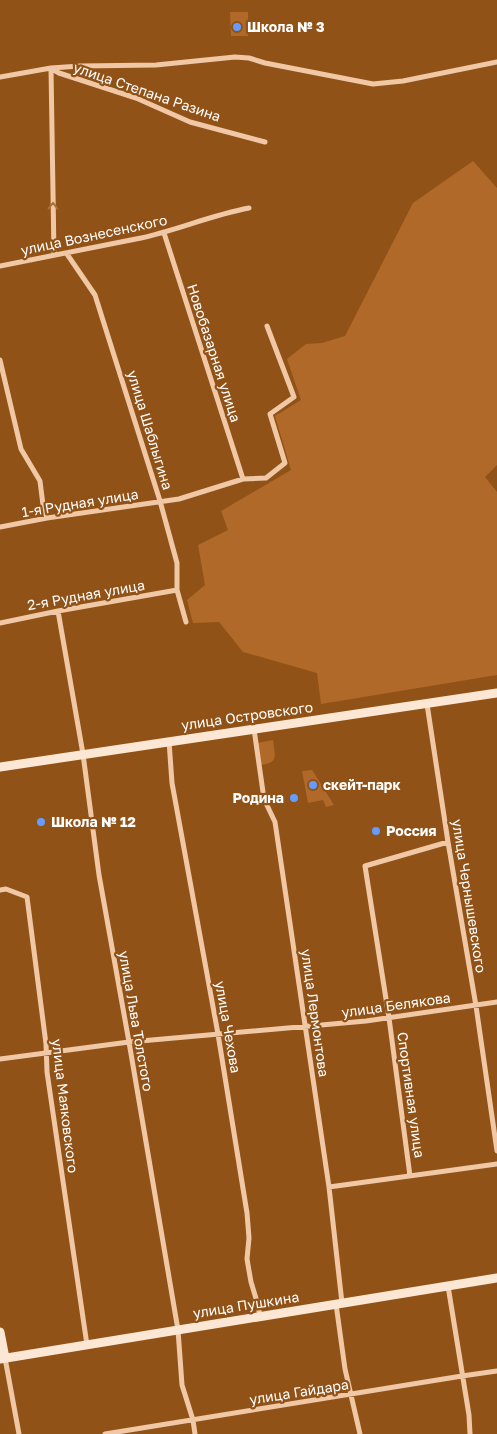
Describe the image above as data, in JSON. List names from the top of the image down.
{
  "streets": {
    "street": [
      "улица Степана Разина",
      "улица Вознесенского",
      "Новобазарная улица",
      "улица Шаблыгина",
      "1-я Рудная улица",
      "2-я Рудная улица",
      "улица Островского",
      "улица Чернышевского",
      "улица Белякова",
      "улица Лермонтова",
      "улица Льва Толстого",
      "улица Чехова",
      "Спортивная улица",
      "улица Маяковского",
      "улица Пушкина",
      "улица Гайдара"
    ]
  },
  "crossings": [
    ["улица Вознесенского", "Новобазарная улица"],
    ["улица Вознесенского", "улица Шаблыгина"],
    ["Новобазарная улица", "1-я Рудная улица"],
    ["улица Шаблыгина", "1-я Рудная улица"],
    ["улица Шаблыгина", "2-я Рудная улица"],
    ["2-я Рудная улица", "улица Льва Толстого"],
    ["улица Островского", "улица Чернышевского"],
    ["улица Островского", "улица Лермонтова"],
    ["улица Островского", "улица Льва Толстого"],
    ["улица Островского", "улица Чехова"],
    ["улица Чернышевского", "улица Белякова"],
    ["улица Чернышевского", "Спортивная улица"],
    ["улица Белякова", "улица Лермонтова"],
    ["улица Белякова", "улица Льва Толстого"],
    ["улица Белякова", "улица Чехова"],
    ["улица Белякова", "Спортивная улица"],
    ["улица Белякова", "улица Маяковского"],
    ["улица Лермонтова", "улица Пушкина"],
    ["улица Лермонтова", "улица Гайдара"],
    ["улица Льва Толстого", "улица Пушкина"],
    ["улица Льва Толстого", "улица Гайдара"],
    ["улица Чехова", "улица Пушкина"],
    ["улица Маяковского", "улица Пушкина"]
  ],
  "places": [
    "Школа № 3",
    "скейт-парк",
    "Родина",
    "Школа № 12",
    "Россия"
  ]
}
